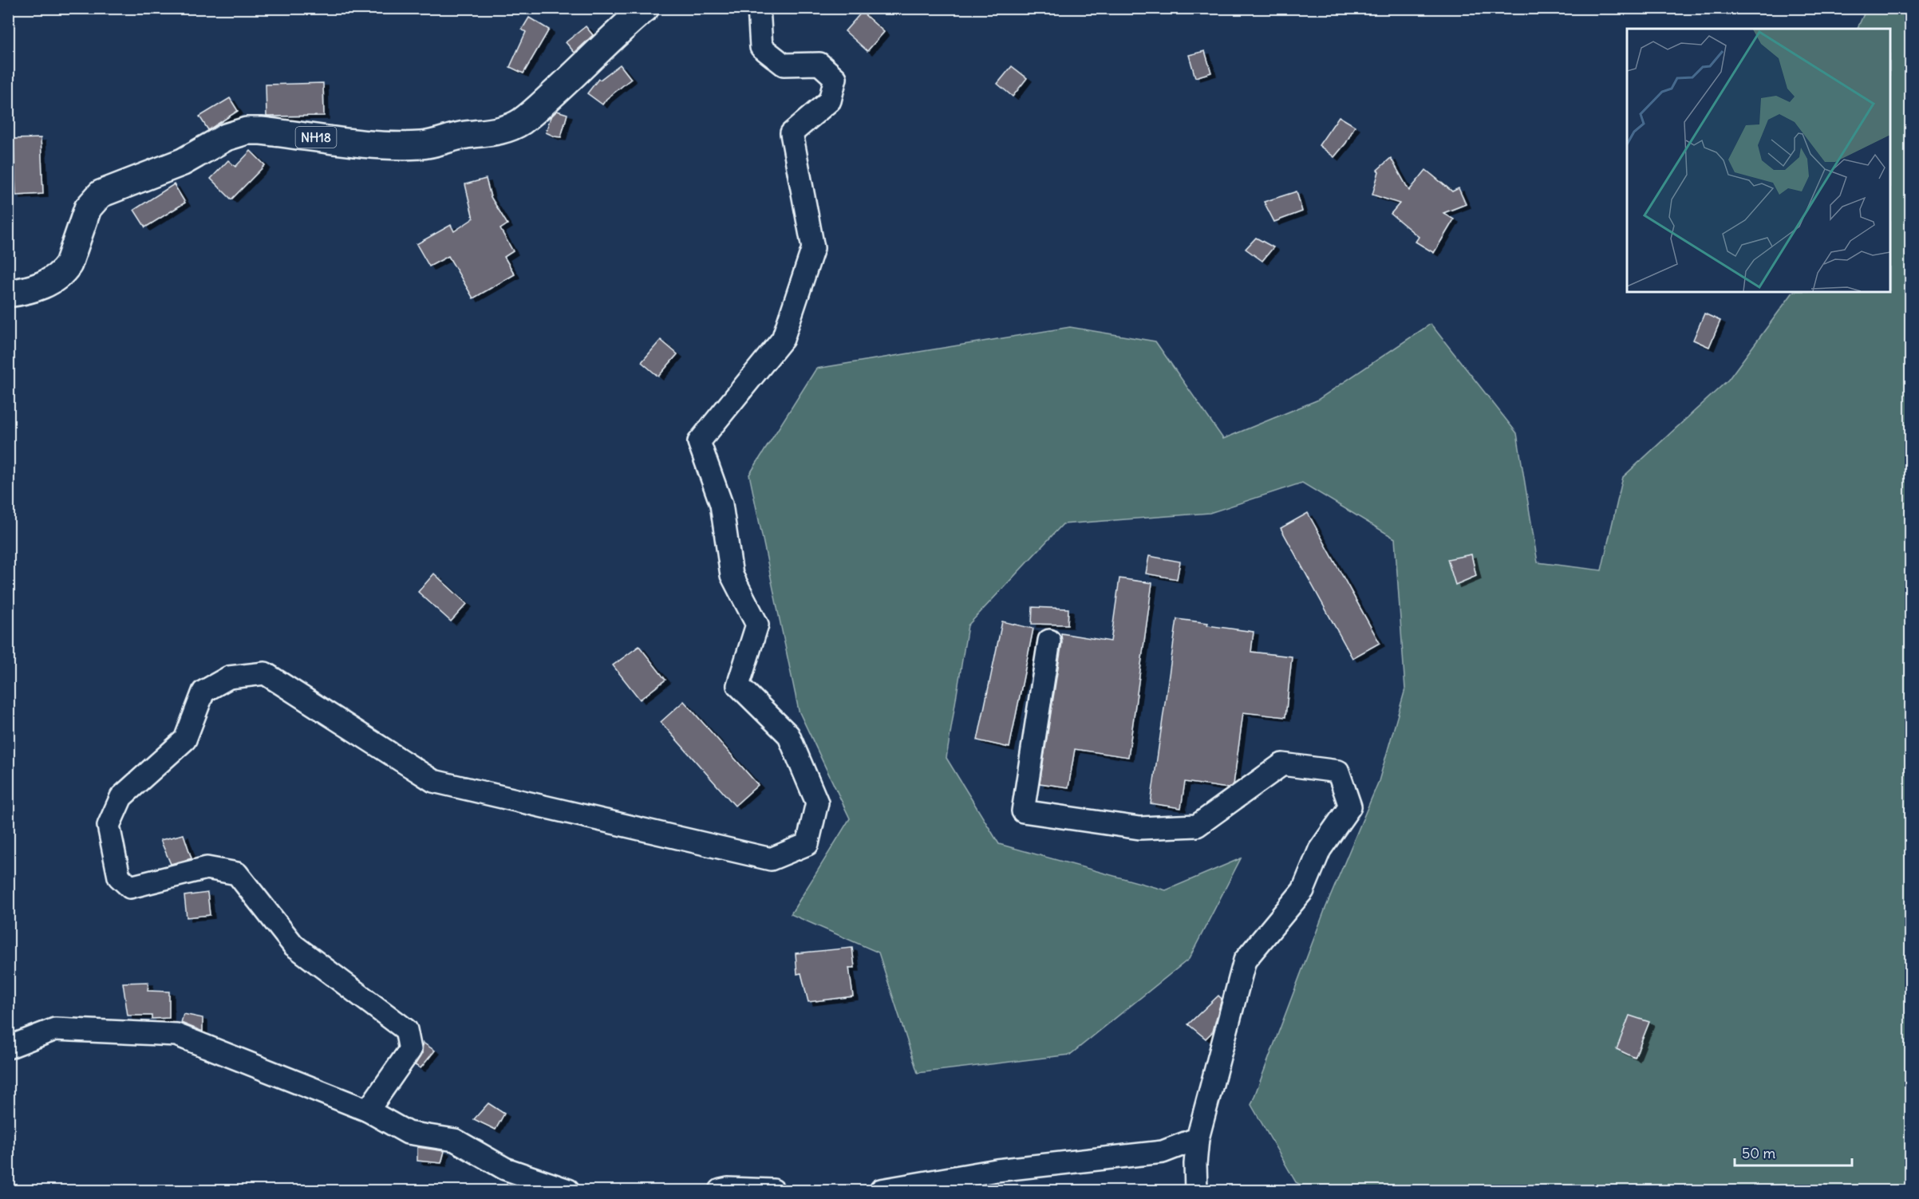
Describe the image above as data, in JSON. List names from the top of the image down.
{
  "streets": {
    "main road": ["NH18"]
  },
  "scale_bar": "50 m"
}
